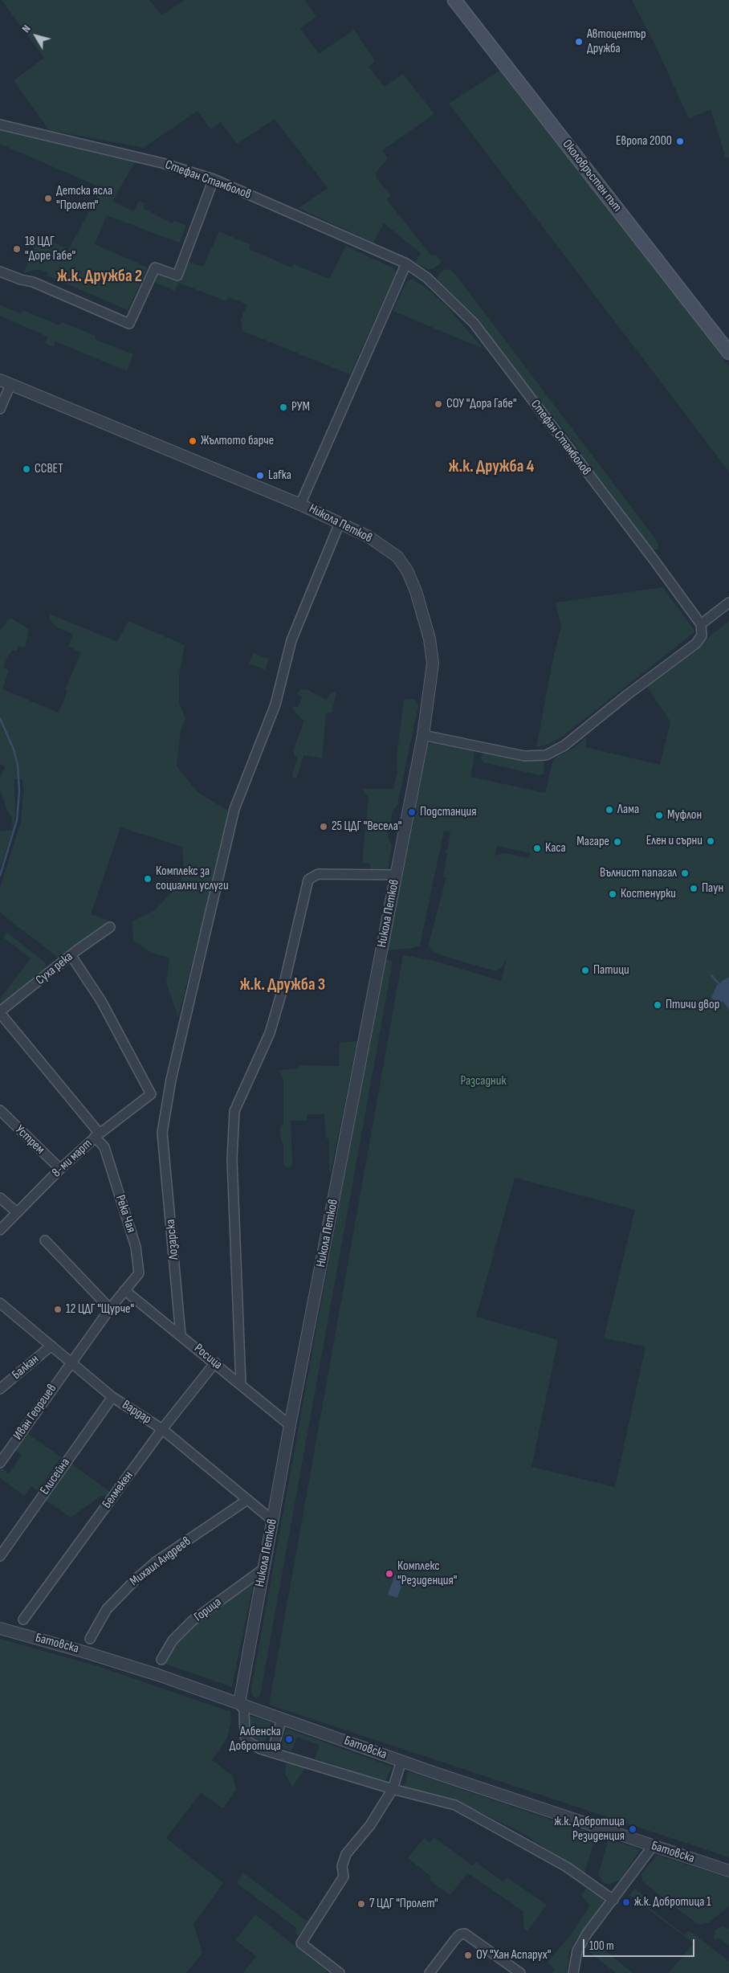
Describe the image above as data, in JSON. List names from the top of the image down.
{
  "streets": {
    "main road": ["Околовръстен път"],
    "street": [
      "Стефан Стамболов",
      "Никола Петков",
      "Суха река",
      "Устрем",
      "8-ми март",
      "Река Чая",
      "Лозарска",
      "Росица",
      "Балкан",
      "Иван Георгиев",
      "Вардар",
      "Елисейна",
      "Белмекен",
      "Михаил Андреев",
      "Горица",
      "Батовска"
    ]
  },
  "crossings": [
    ["Никола Петков", "Лозарска"],
    ["Никола Петков", "Росица"],
    ["Никола Петков", "Вардар"],
    ["Никола Петков", "Горица"],
    ["Никола Петков", "Батовска"],
    ["Суха река", "8-ми март"],
    ["Суха река", "Река Чая"],
    ["Устрем", "8-ми март"],
    ["8-ми март", "Река Чая"],
    ["Река Чая", "Росица"],
    ["Лозарска", "Росица"],
    ["Росица", "Белмекен"],
    ["Балкан", "Вардар"],
    ["Иван Георгиев", "Вардар"],
    ["Вардар", "Елисейна"],
    ["Вардар", "Белмекен"],
    ["Вардар", "Михаил Андреев"]
  ],
  "districts": ["ж.к. Дружба 2", "ж.к. Дружба 4", "ж.к. Дружба 3"],
  "parks": ["Разсадник"],
  "places": [
    "Автоцентър Дружба",
    "Европа 2000",
    "Детска ясла \"Пролет\"",
    "18 ЦДГ \"Доре Габе\"",
    "СОУ \"Дора Габе\"",
    "РУМ",
    "Жълтото барче",
    "ССВЕТ",
    "Lafka",
    "Лама",
    "Подстанция",
    "Муфлон",
    "25 ЦДГ \"Весела\"",
    "Елен и сърни",
    "Магаре",
    "Каса",
    "Вълнист папагал",
    "Комплекс за социални услуги",
    "Паун",
    "Костенурки",
    "Патици",
    "Птичи двор",
    "12 ЦДГ \"Щурче\"",
    "Комплекс \"Резиденция\"",
    "Албенска Добротица",
    "ж.к. Добротица Резиденция",
    "ж.к. Добротица 1",
    "7 ЦДГ \"Пролет\"",
    "ОУ \"Хан Аспарух\""
  ],
  "scale_bar": "100 m",
  "north": "top left"
}
